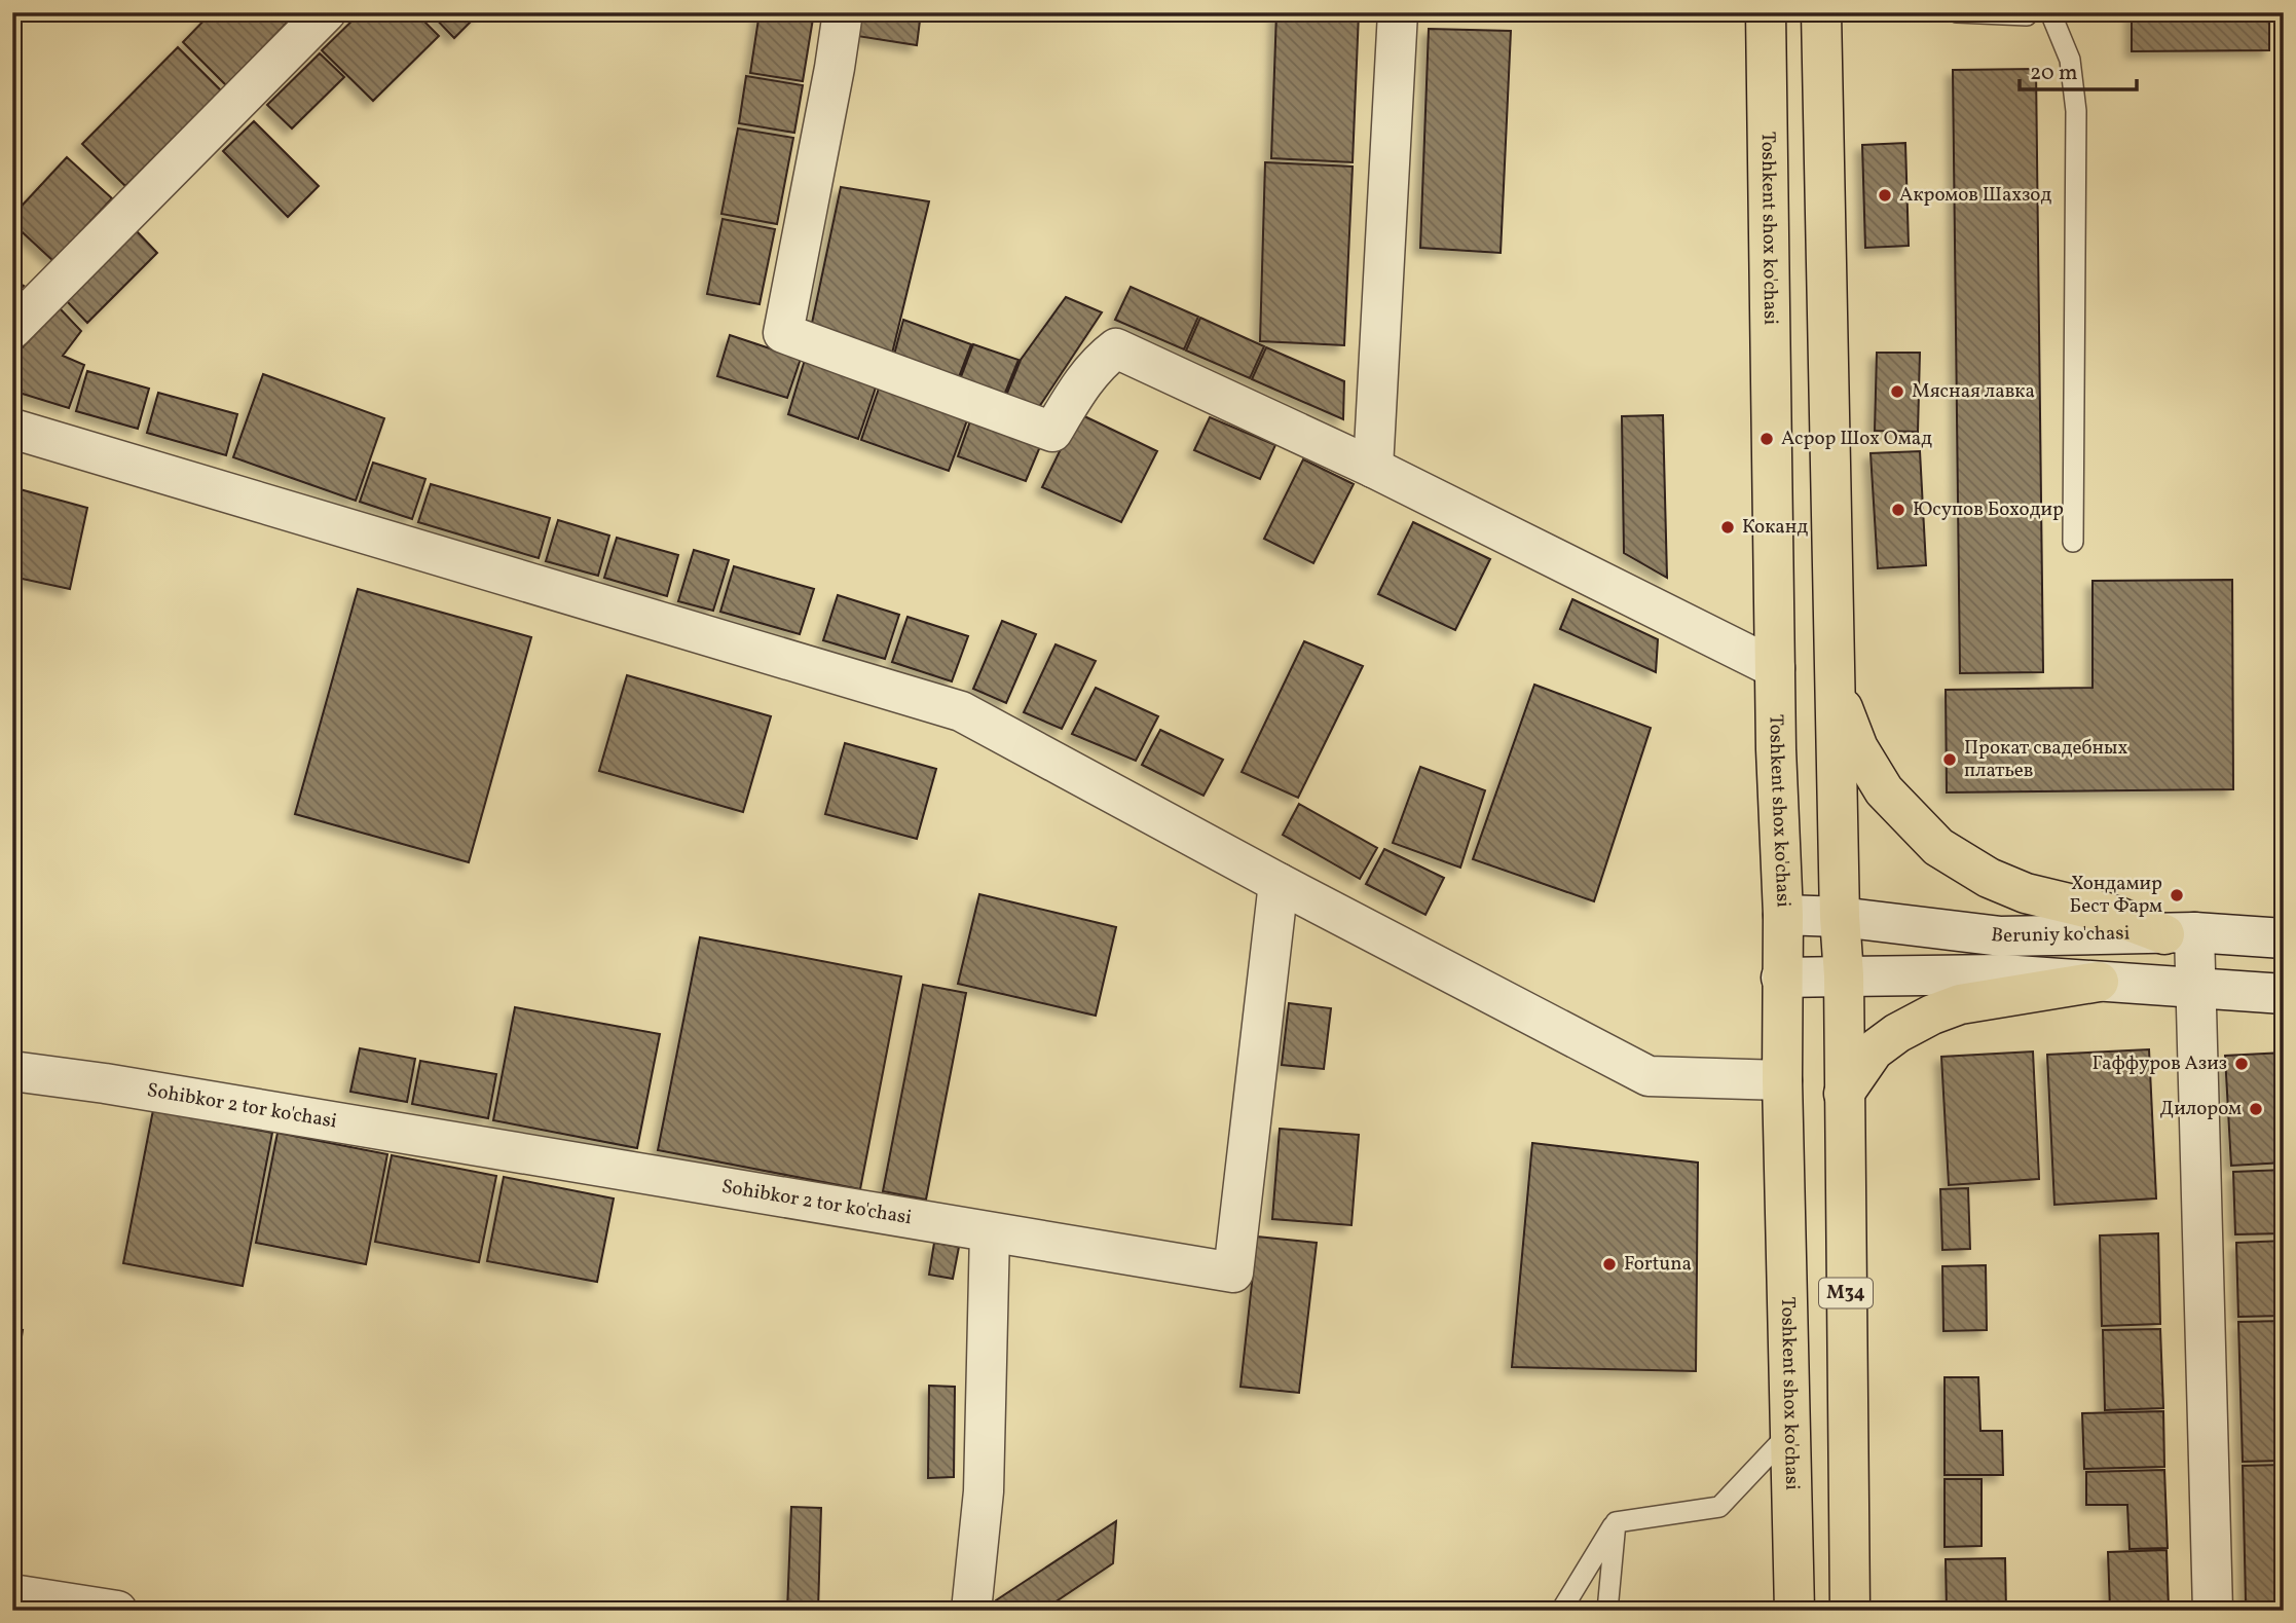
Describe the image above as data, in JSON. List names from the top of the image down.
{
  "streets": {
    "main road": ["Toshkent shox ko'chasi", "M34"],
    "street": ["Beruniy ko'chasi", "Sohibkor 2 tor ko'chasi"]
  },
  "crossings": [
    ["Toshkent shox ko'chasi", "Beruniy ko'chasi"],
    ["Beruniy ko'chasi", "M34"]
  ],
  "places": [
    "Акромов Шахзод",
    "Мясная лавка",
    "Асрор Шох Омад",
    "Юсупов Боходир",
    "Коканд",
    "Прокат свадебных платьев",
    "Хондамир Бест Фарм",
    "Гаффуров Азиз",
    "Дилором",
    "Fortuna"
  ],
  "scale_bar": "20 m"
}
